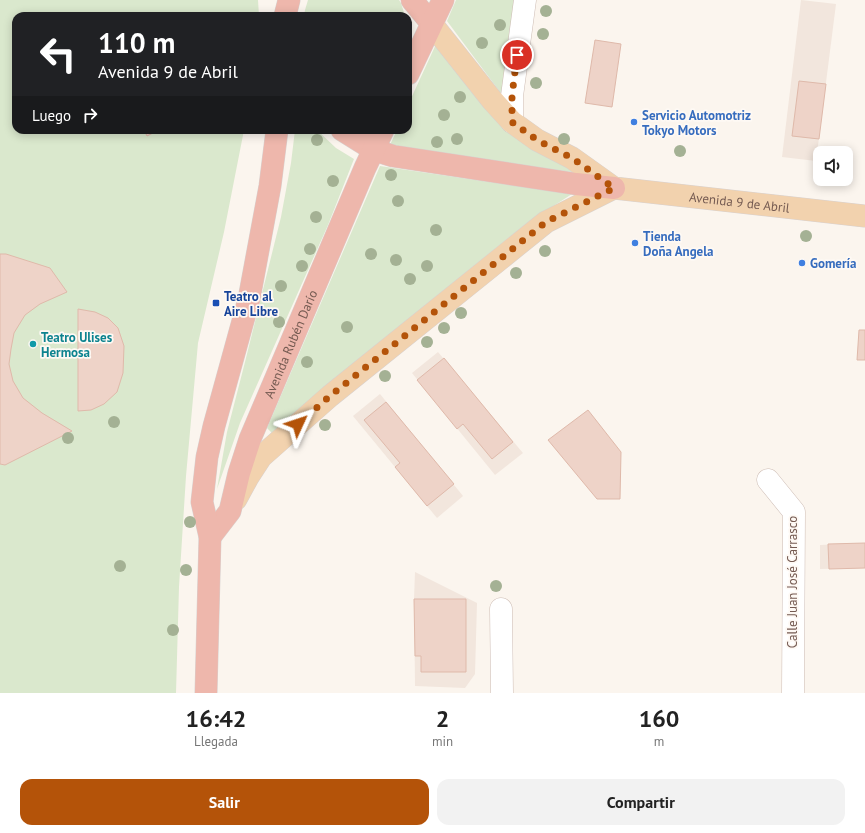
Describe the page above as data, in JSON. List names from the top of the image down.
{
  "streets": {
    "highway": ["Avenida Rubén Darío"],
    "main road": ["Avenida 9 de Abril"],
    "street": ["Calle Juan José Carrasco"]
  },
  "places": {
    "other": [
      "Servicio Automotriz Tokyo Motors",
      "Tienda Doña Angela",
      "Gomería",
      "Teatro Ulises Hermosa"
    ],
    "transit": ["Teatro al Aire Libre"]
  },
  "page": {
    "turn": ["110 m", "Avenida 9 de Abril"],
    "then": "Luego",
    "eta": [
      "16:42",
      "Llegada",
      "2",
      "min",
      "160",
      "m"
    ],
    "buttons": ["Salir", "Compartir"]
  }
}
